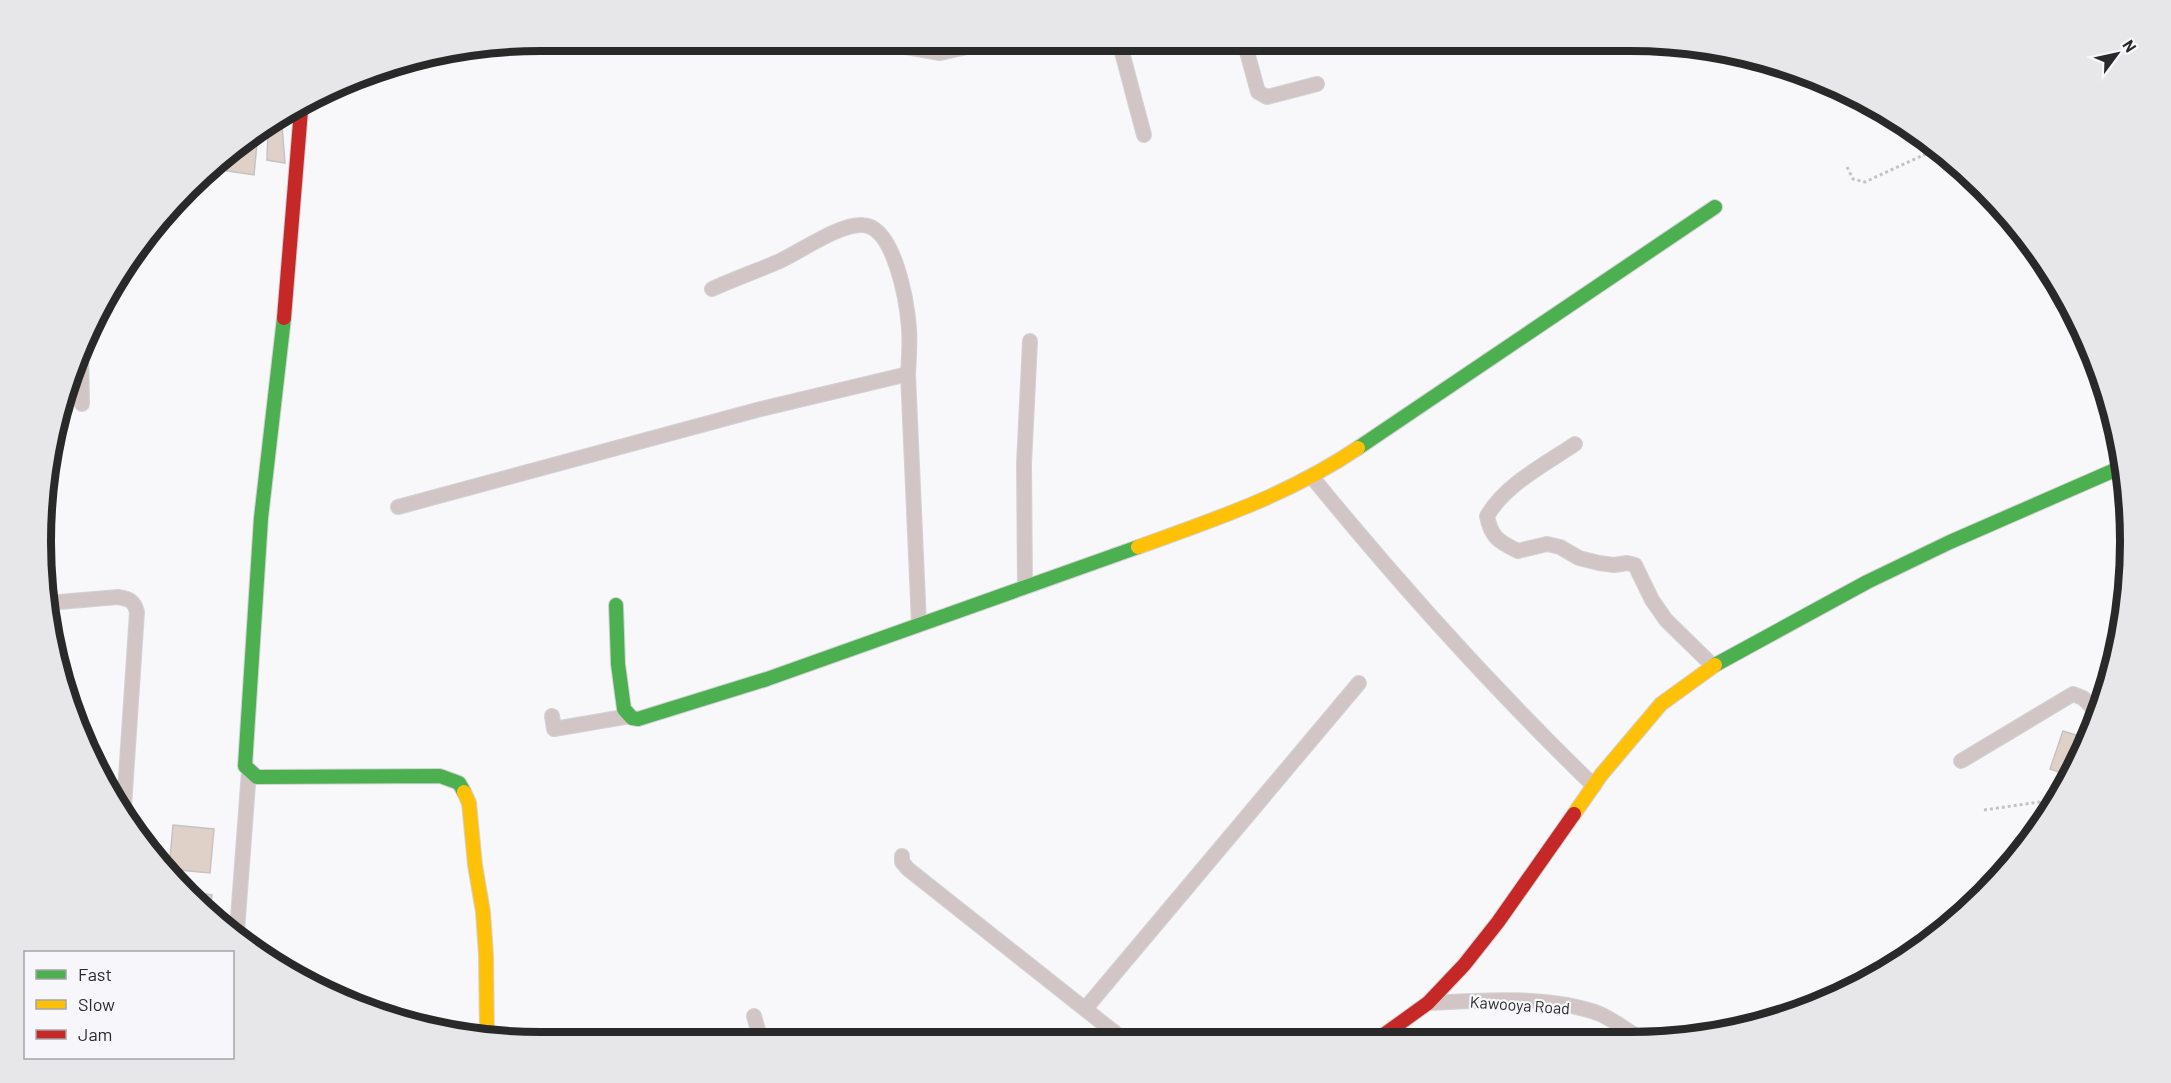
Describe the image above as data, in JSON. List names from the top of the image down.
{
  "streets": {
    "street": ["Kawooya Road"]
  },
  "legend": ["Fast", "Slow", "Jam"],
  "north": "top right"
}
